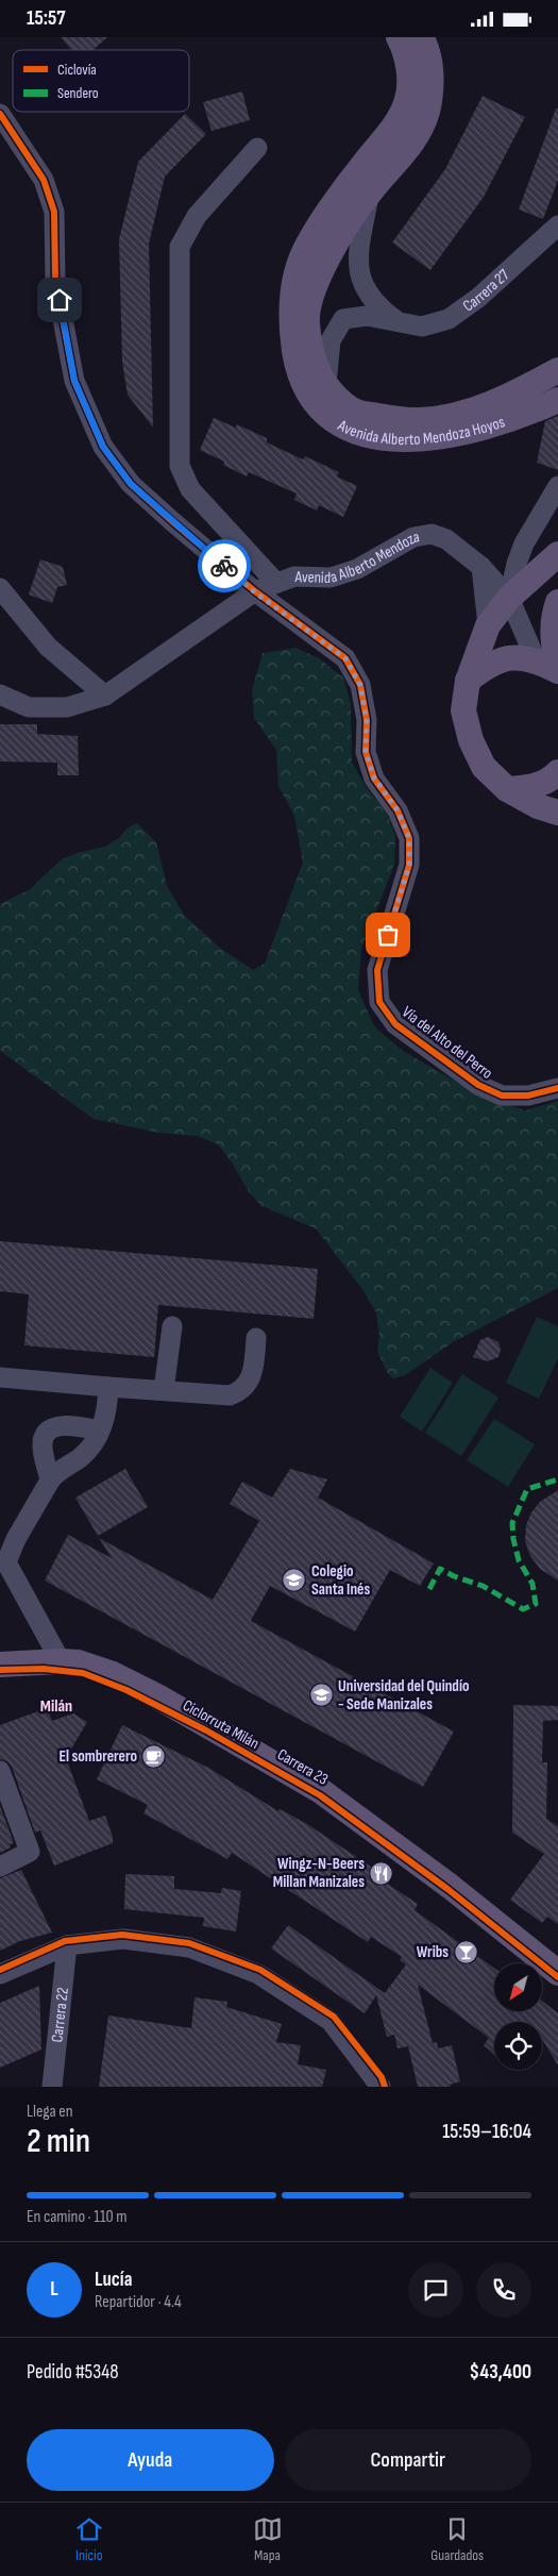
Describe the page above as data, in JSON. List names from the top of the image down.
{
  "streets": {
    "main road": ["Avenida Alberto Mendoza Hoyos", "Carrera 23"],
    "street": [
      "Carrera 27",
      "Avenida Alberto Mendoza",
      "Vía del Alto del Perro",
      "Carrera 22"
    ],
    "cycle path": ["Ciclorruta Milán"]
  },
  "crossings": [
    ["Carrera 27", "Avenida Alberto Mendoza Hoyos"],
    ["Avenida Alberto Mendoza", "Vía del Alto del Perro"]
  ],
  "districts": ["Milán"],
  "places": {
    "school or university": ["Colegio Santa Inés", "Universidad del Quindío - Sede Manizales"],
    "cafe": ["El sombrerero"],
    "restaurant": ["Wingz-N-Beers Millan Manizales"],
    "bar": ["Wribs"]
  },
  "legend": ["Ciclovía", "Sendero"],
  "north": "bottom left",
  "page": {
    "status": "15:57",
    "heading": ["2 min", "Llega en", "15:59–16:04"],
    "panel": [
      "Lucía",
      "Repartidor · 4.4",
      "Pedido #5348",
      "$43,400"
    ],
    "bar": "En camino · 110 m",
    "round": "L",
    "buttons": ["Ayuda", "Compartir"],
    "tabs": ["Inicio", "Mapa", "Guardados"]
  }
}
